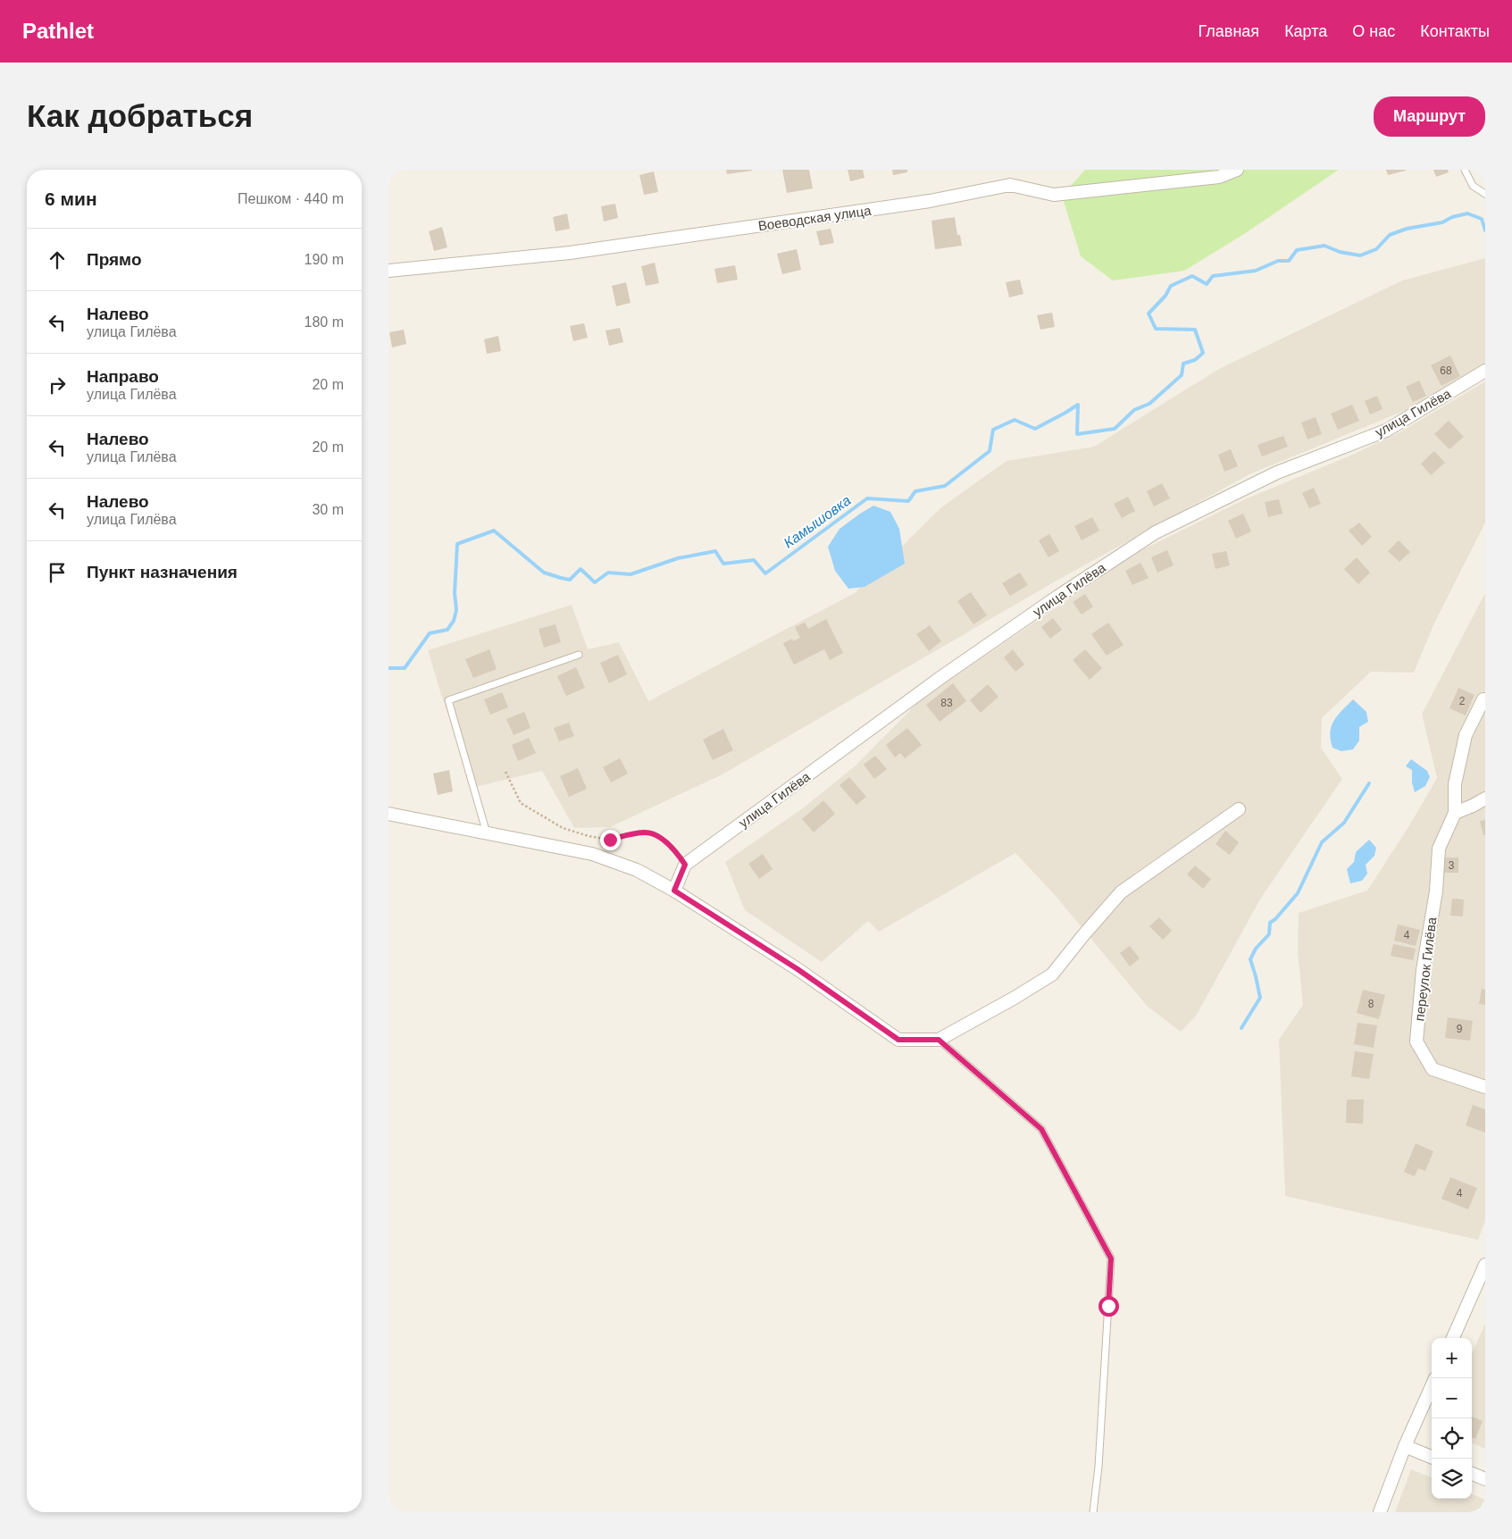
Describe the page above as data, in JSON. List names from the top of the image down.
{
  "streets": {
    "street": ["Воеводская улица", "улица Гилёва", "переулок Гилёва"]
  },
  "water": ["Камышовка"],
  "house_numbers": [
    "68",
    "2",
    "83",
    "3",
    "4",
    "8",
    "9",
    "4"
  ],
  "page": {
    "header": "Pathlet",
    "nav": [
      "Главная",
      "Карта",
      "О нас",
      "Контакты"
    ],
    "buttons": "Маршрут",
    "title": "Как добраться",
    "heading": ["6 мин", "Пешком · 440 m"],
    "list": [
      ["Прямо", "190 m"],
      ["Налево", "улица Гилёва", "180 m"],
      ["Направо", "улица Гилёва", "20 m"],
      ["Налево", "улица Гилёва", "20 m"],
      ["Налево", "улица Гилёва", "30 m"],
      "Пункт назначения"
    ],
    "map_buttons": ["+", "−"]
  }
}
